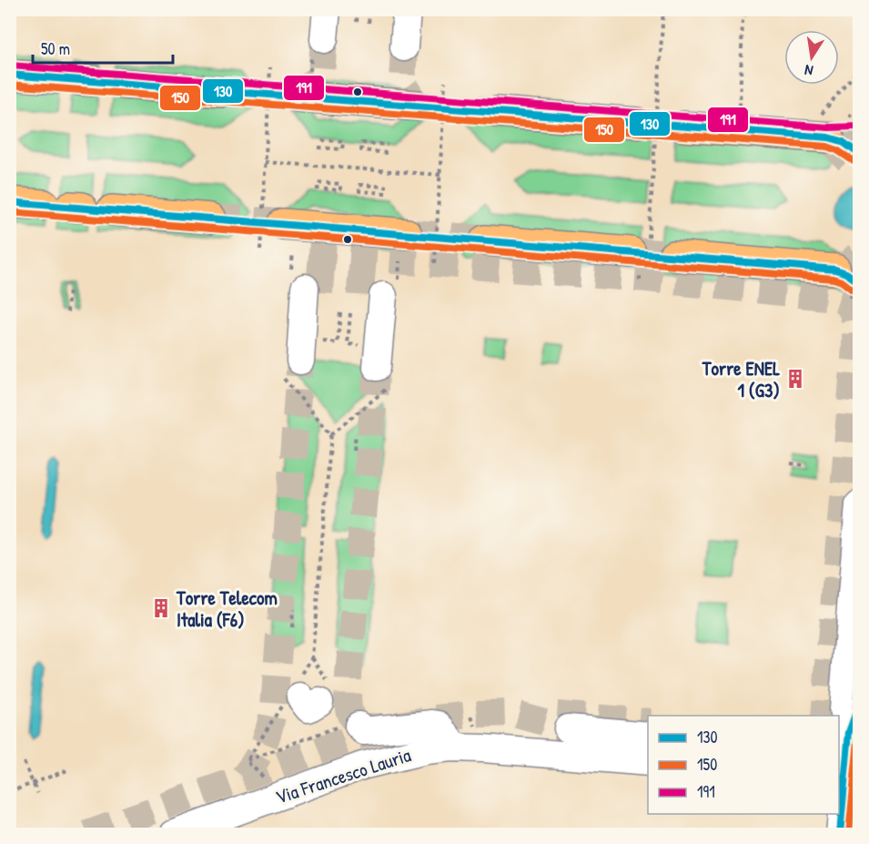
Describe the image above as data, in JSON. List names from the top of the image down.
{
  "streets": {
    "street": ["Via Francesco Lauria"]
  },
  "places": {
    "building": ["Torre ENEL 1 (G3)", "Torre Telecom Italia (F6)"]
  },
  "lines": ["transit line 191", "transit line 130", "transit line 150"],
  "legend": ["130", "150", "191"],
  "scale_bar": "50 m",
  "north": "bottom"
}
